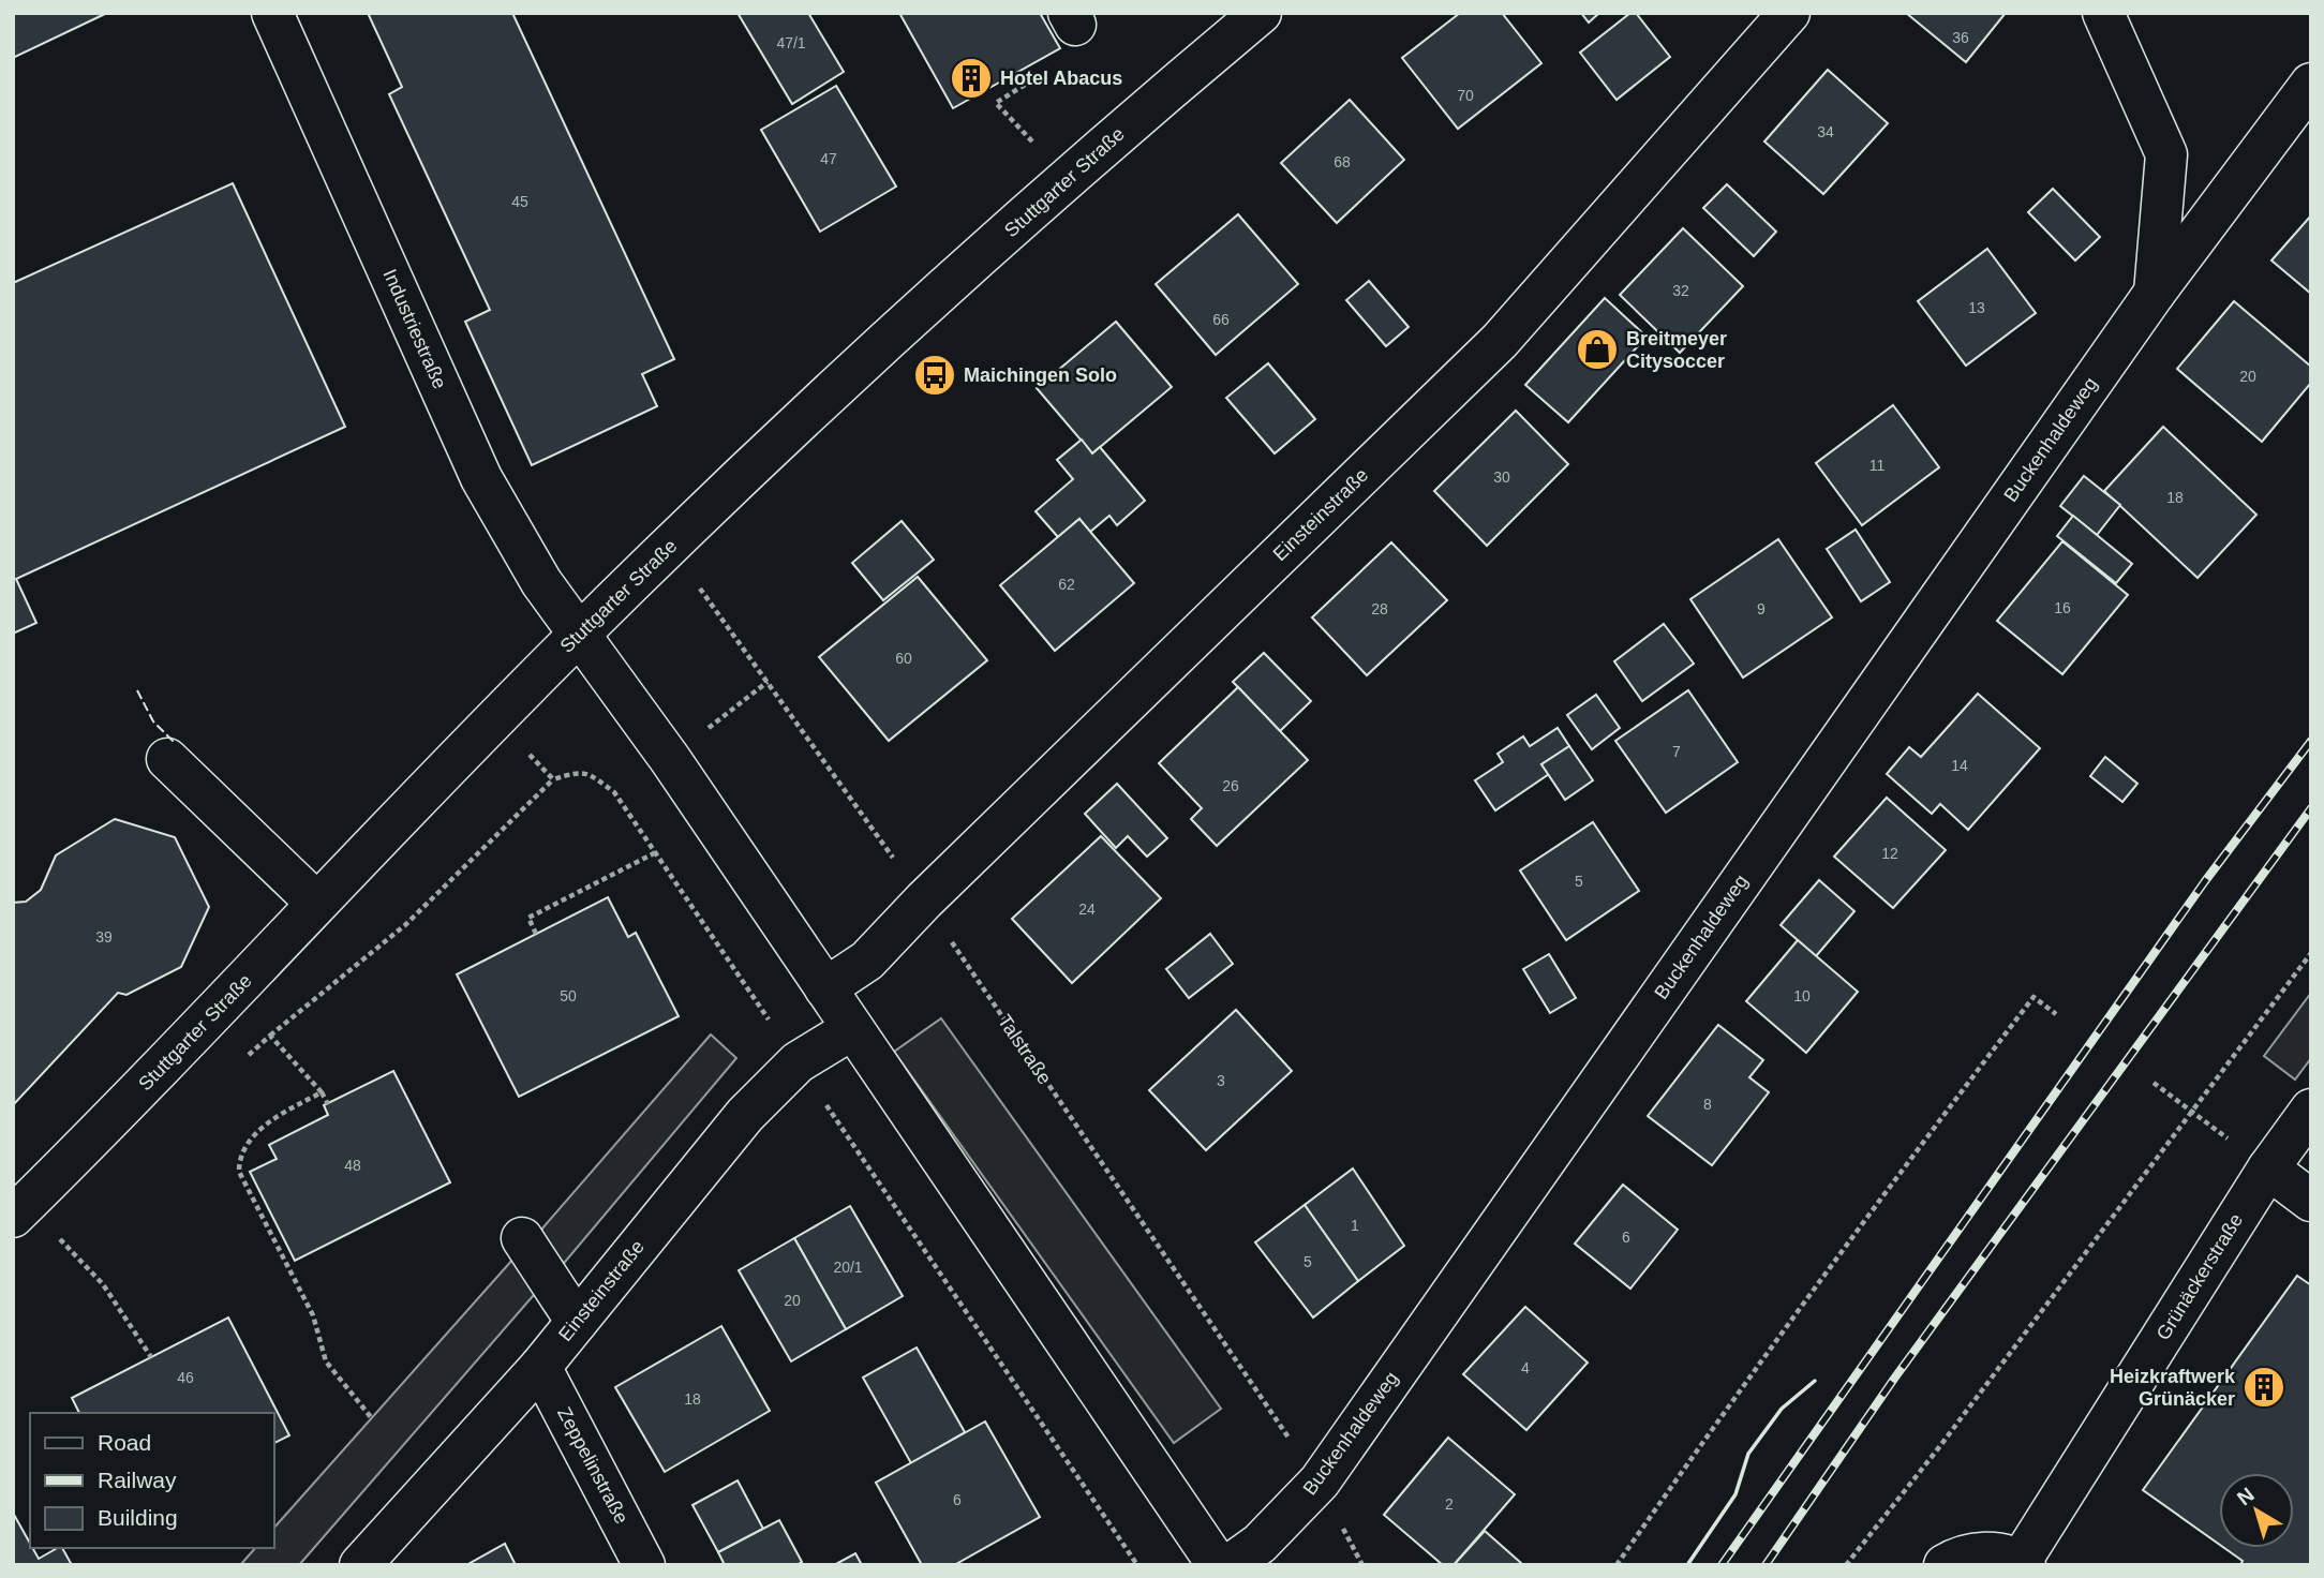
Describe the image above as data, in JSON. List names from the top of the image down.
{
  "streets": {
    "street": [
      "Stuttgarter Straße",
      "Industriestraße",
      "Buckenhaldeweg",
      "Einsteinstraße",
      "Grünäckerstraße",
      "Zeppelinstraße"
    ],
    "path": ["Talstraße"]
  },
  "crossings": [
    ["Stuttgarter Straße", "Industriestraße"],
    ["Stuttgarter Straße", "Talstraße"],
    ["Buckenhaldeweg", "Talstraße"],
    ["Einsteinstraße", "Talstraße"],
    ["Einsteinstraße", "Zeppelinstraße"]
  ],
  "places": {
    "building": ["Hotel Abacus", "Heizkraftwerk Grünäcker"],
    "shop": ["Breitmeyer Citysoccer"],
    "bus stop": ["Maichingen Solo"]
  },
  "house_numbers": [
    "36",
    "47/1",
    "70",
    "34",
    "47",
    "68",
    "45",
    "32",
    "13",
    "66",
    "20",
    "11",
    "30",
    "18",
    "62",
    "16",
    "28",
    "9",
    "60",
    "7",
    "14",
    "26",
    "12",
    "5",
    "24",
    "39",
    "50",
    "10",
    "3",
    "8",
    "48",
    "1",
    "6",
    "5",
    "20/1",
    "20",
    "4",
    "46",
    "18",
    "6",
    "2"
  ],
  "legend": ["Road", "Railway", "Building"],
  "north": "top left"
}
